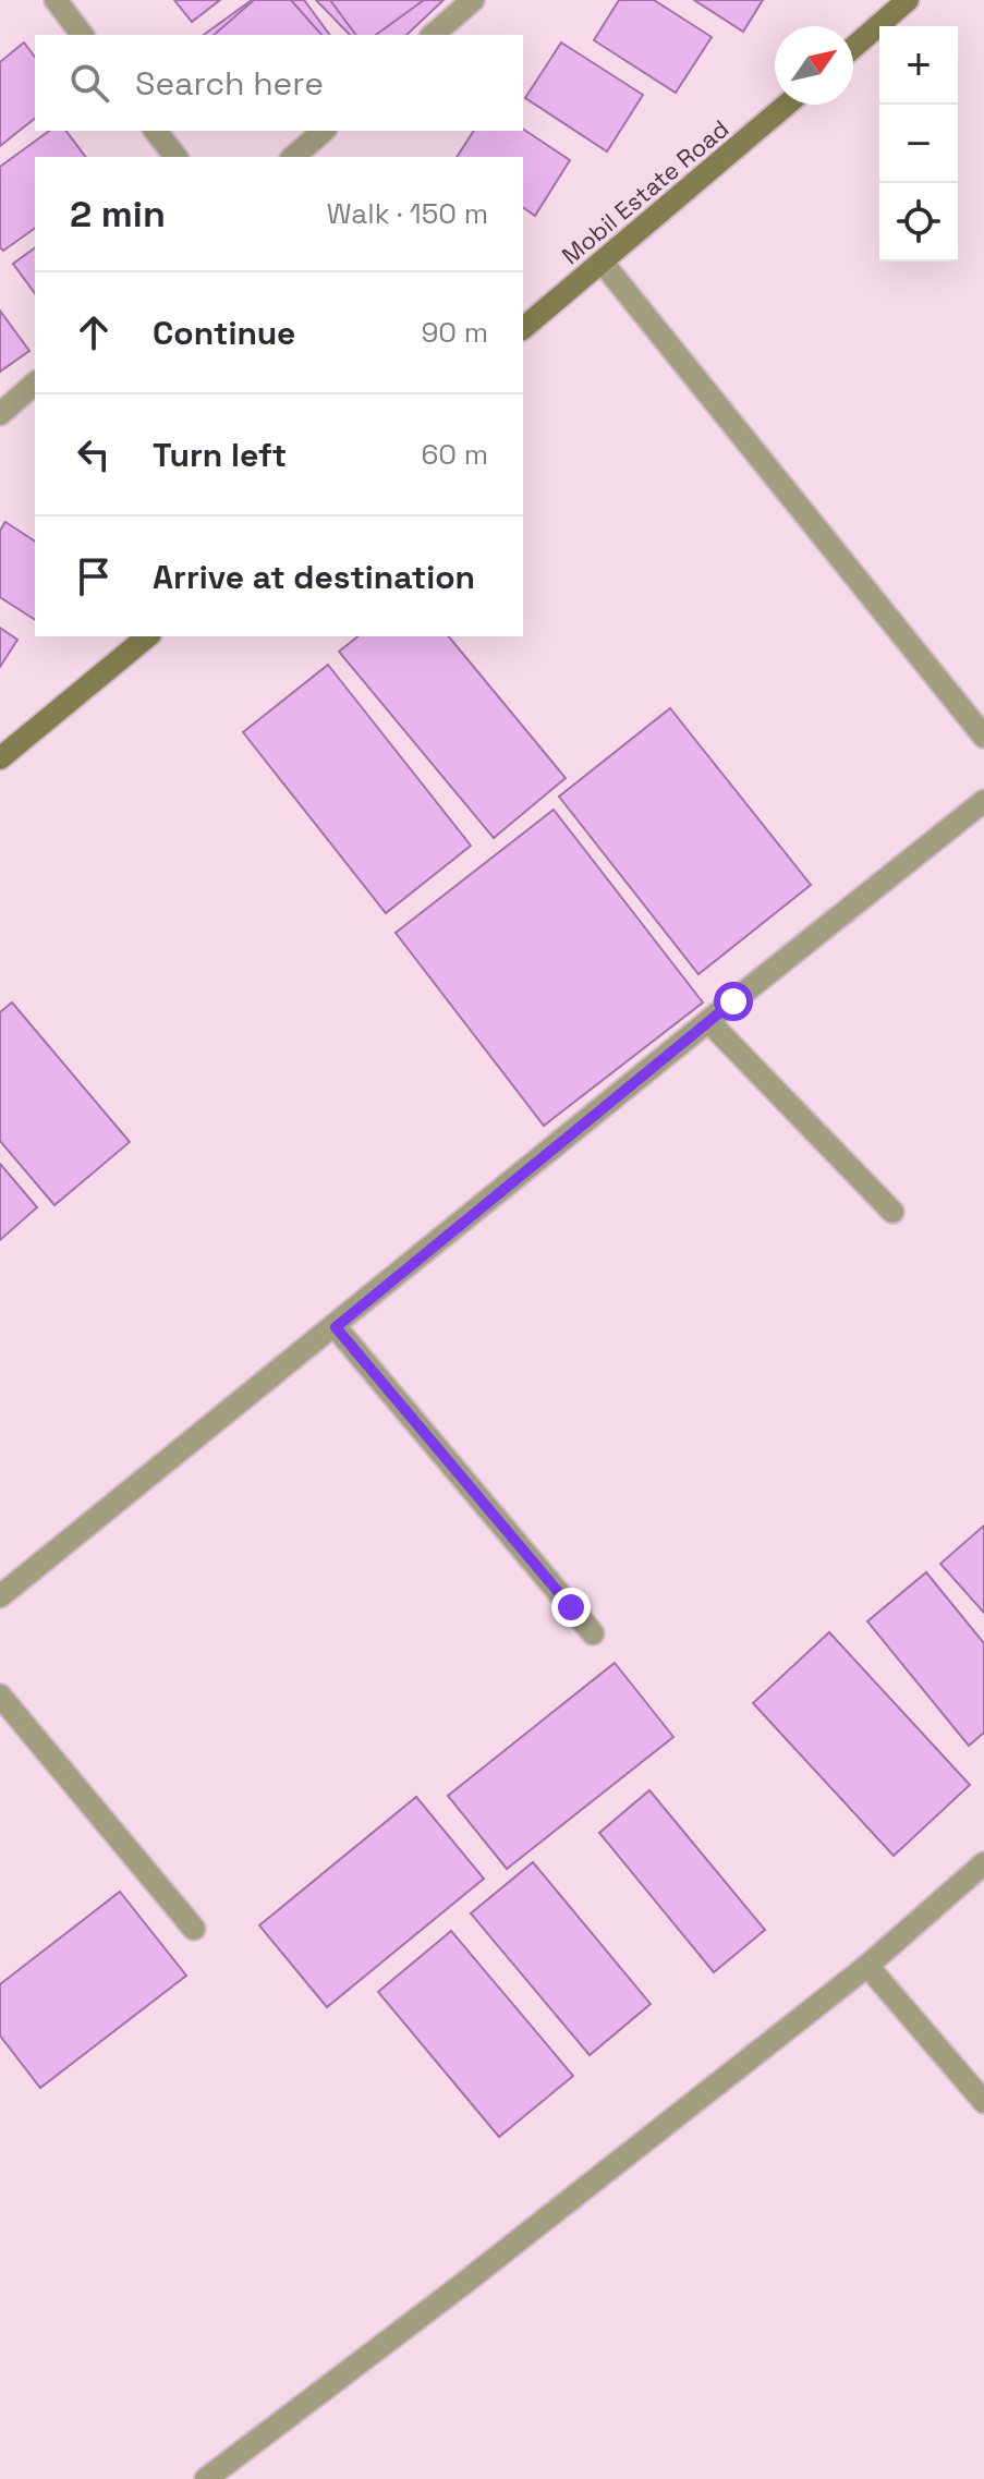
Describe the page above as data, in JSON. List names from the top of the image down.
{
  "streets": {
    "main road": ["Mobil Estate Road"]
  },
  "north": "top right",
  "page": {
    "map_buttons": ["+", "−"],
    "search": "Search here",
    "heading": ["2 min", "Walk · 150 m"],
    "list": [
      ["Continue", "90 m"],
      ["Turn left", "60 m"],
      "Arrive at destination"
    ]
  }
}
